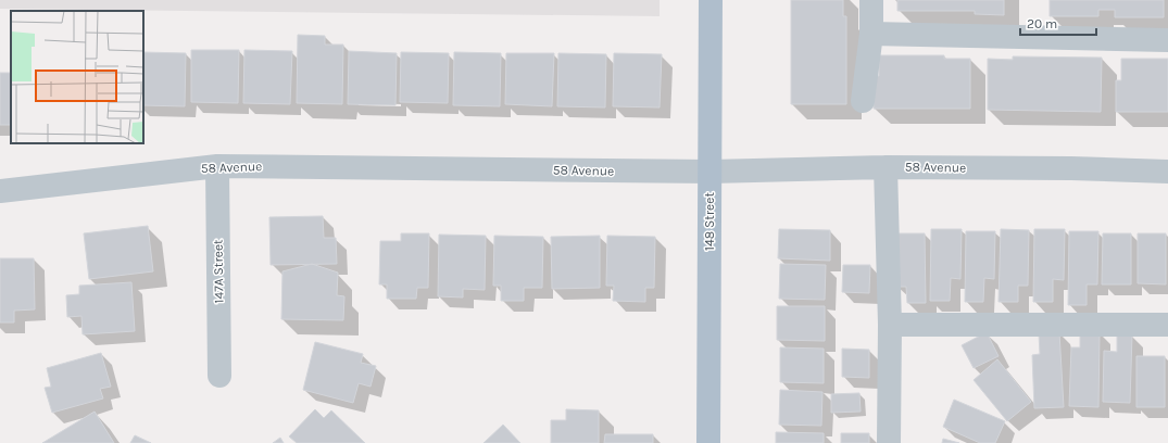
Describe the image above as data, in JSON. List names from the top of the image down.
{
  "streets": {
    "main road": ["148 Street"],
    "street": ["58 Avenue", "147A Street"]
  },
  "crossings": [
    ["58 Avenue", "148 Street"],
    ["58 Avenue", "147A Street"]
  ],
  "scale_bar": "20 m"
}
